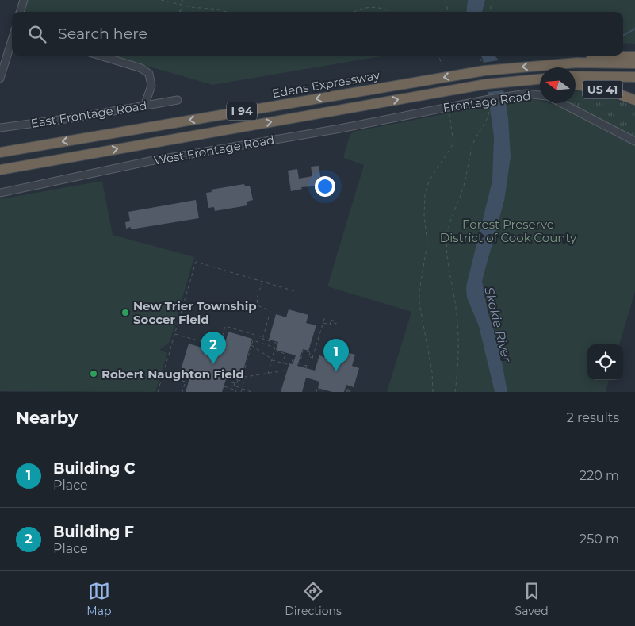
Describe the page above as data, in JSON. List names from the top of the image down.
{
  "streets": {
    "highway": ["Edens Expressway", "US 41", "I 94"],
    "street": ["Frontage Road", "East Frontage Road", "West Frontage Road"]
  },
  "crossings": [
    ["Frontage Road", "West Frontage Road"]
  ],
  "water": ["Skokie River"],
  "parks": ["Forest Preserve District of Cook County"],
  "places": ["New Trier Township Soccer Field", "Robert Naughton Field"],
  "north": "left",
  "page": {
    "search": "Search here",
    "pins": ["2", "1"],
    "heading": ["Nearby", "2 results"],
    "list": [
      {
        "mark": "1",
        "name": "Building C",
        "note": "Place",
        "value": "220 m"
      },
      {
        "mark": "2",
        "name": "Building F",
        "note": "Place",
        "value": "250 m"
      }
    ],
    "nav": ["Map", "Directions", "Saved"]
  }
}
